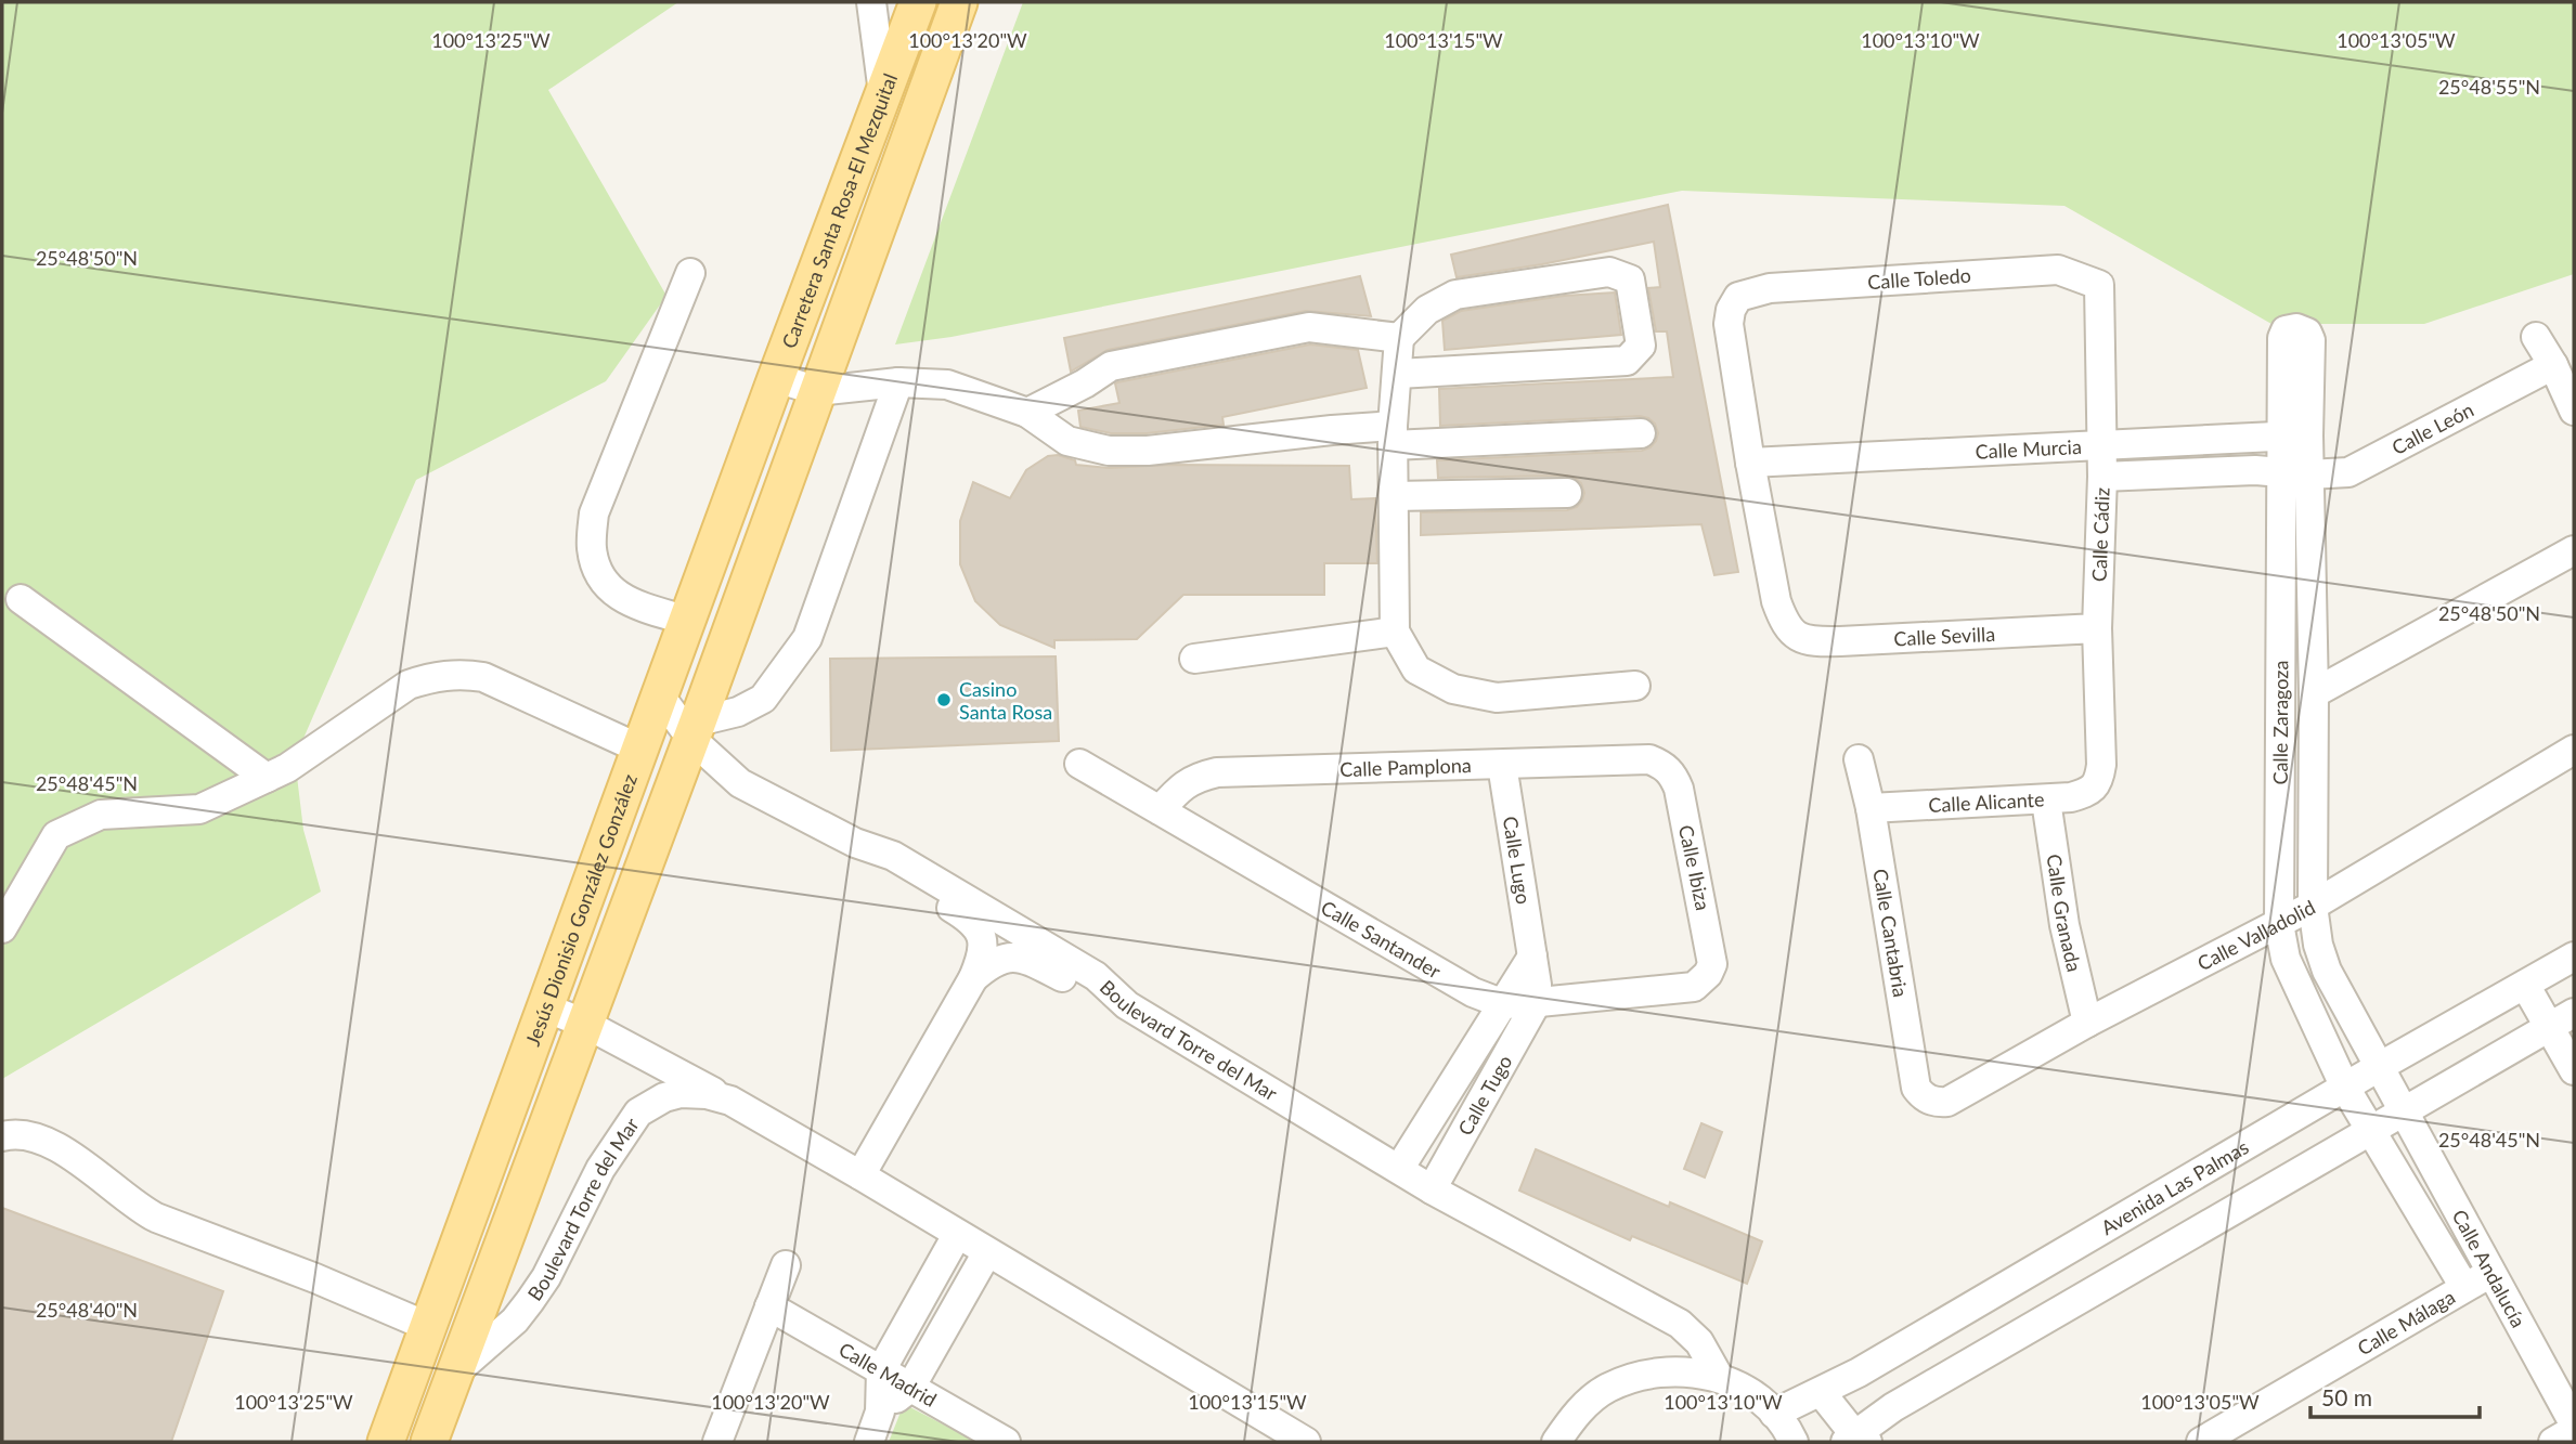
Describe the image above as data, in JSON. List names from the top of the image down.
{
  "streets": {
    "main road": ["Carretera Santa Rosa-El Mezquital", "Jesús Dionisio González González"],
    "street": [
      "Calle Toledo",
      "Calle León",
      "Calle Murcia",
      "Calle Cádiz",
      "Calle Sevilla",
      "Calle Zaragoza",
      "Calle Pamplona",
      "Calle Alicante",
      "Calle Lugo",
      "Calle Ibiza",
      "Calle Granada",
      "Calle Cantabria",
      "Calle Valladolid",
      "Calle Santander",
      "Boulevard Torre del Mar",
      "Calle Tugo",
      "Avenida Las Palmas",
      "Calle Andalucía",
      "Calle Málaga",
      "Calle Madrid"
    ]
  },
  "crossings": [
    ["Carretera Santa Rosa-El Mezquital", "Jesús Dionisio González González"],
    ["Calle Toledo", "Calle Murcia"],
    ["Calle Toledo", "Calle Cádiz"],
    ["Calle Toledo", "Calle Sevilla"],
    ["Calle León", "Calle Murcia"],
    ["Calle León", "Calle Zaragoza"],
    ["Calle Murcia", "Calle Cádiz"],
    ["Calle Murcia", "Calle Sevilla"],
    ["Calle Murcia", "Calle Zaragoza"],
    ["Calle Cádiz", "Calle Sevilla"],
    ["Calle Cádiz", "Calle Alicante"],
    ["Calle Zaragoza", "Calle Valladolid"],
    ["Calle Zaragoza", "Avenida Las Palmas"],
    ["Calle Zaragoza", "Calle Andalucía"],
    ["Calle Pamplona", "Calle Lugo"],
    ["Calle Pamplona", "Calle Ibiza"],
    ["Calle Pamplona", "Calle Santander"],
    ["Calle Alicante", "Calle Granada"],
    ["Calle Alicante", "Calle Cantabria"],
    ["Calle Lugo", "Calle Santander"],
    ["Calle Lugo", "Calle Tugo"],
    ["Calle Ibiza", "Calle Santander"],
    ["Jesús Dionisio González González", "Boulevard Torre del Mar"],
    ["Calle Granada", "Calle Valladolid"],
    ["Calle Cantabria", "Calle Valladolid"],
    ["Calle Santander", "Calle Tugo"],
    ["Boulevard Torre del Mar", "Calle Tugo"],
    ["Avenida Las Palmas", "Calle Andalucía"],
    ["Calle Andalucía", "Calle Málaga"]
  ],
  "places": ["Casino Santa Rosa"],
  "scale_bar": "50 m",
  "coordinates": [
    "100°13'25\"W",
    "100°13'20\"W",
    "100°13'15\"W",
    "100°13'10\"W",
    "100°13'05\"W",
    "25°48'55\"N",
    "25°48'50\"N",
    "25°48'45\"N",
    "25°48'40\"N"
  ]
}
